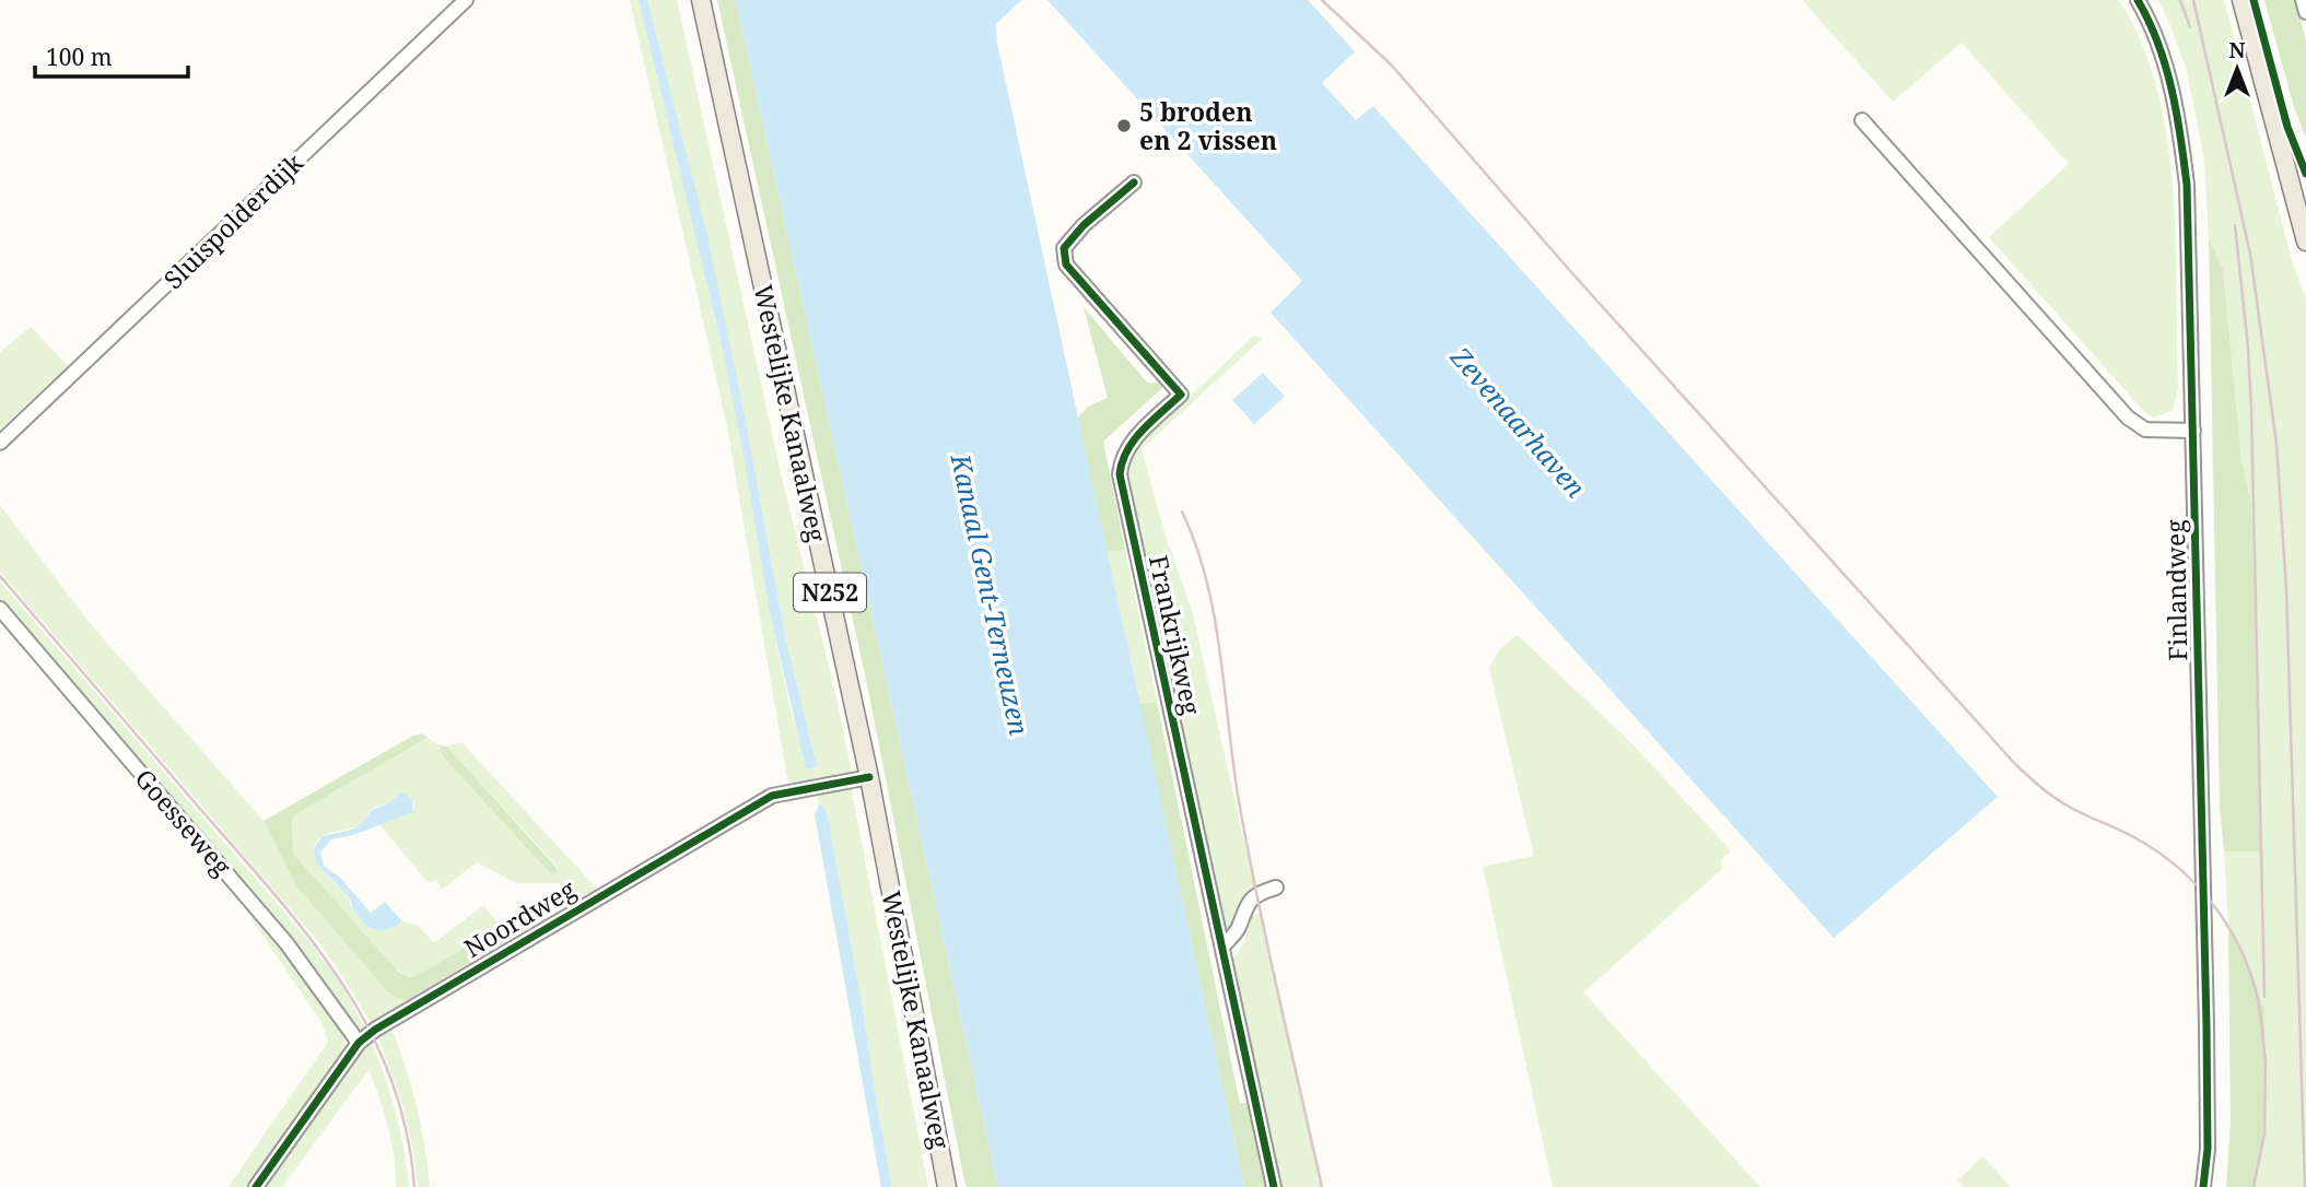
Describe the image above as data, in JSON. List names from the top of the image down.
{
  "streets": {
    "main road": ["Westelijke Kanaalweg", "N252"],
    "street": [
      "Sluispolderdijk",
      "Finlandweg",
      "Frankrijkweg",
      "Goesseweg",
      "Noordweg"
    ]
  },
  "crossings": [
    ["Westelijke Kanaalweg", "Noordweg"],
    ["Goesseweg", "Noordweg"]
  ],
  "water": ["Zevenaarhaven", "Kanaal Gent-Terneuzen"],
  "places": ["5 broden en 2 vissen"],
  "scale_bar": "100 m",
  "north": "top"
}
